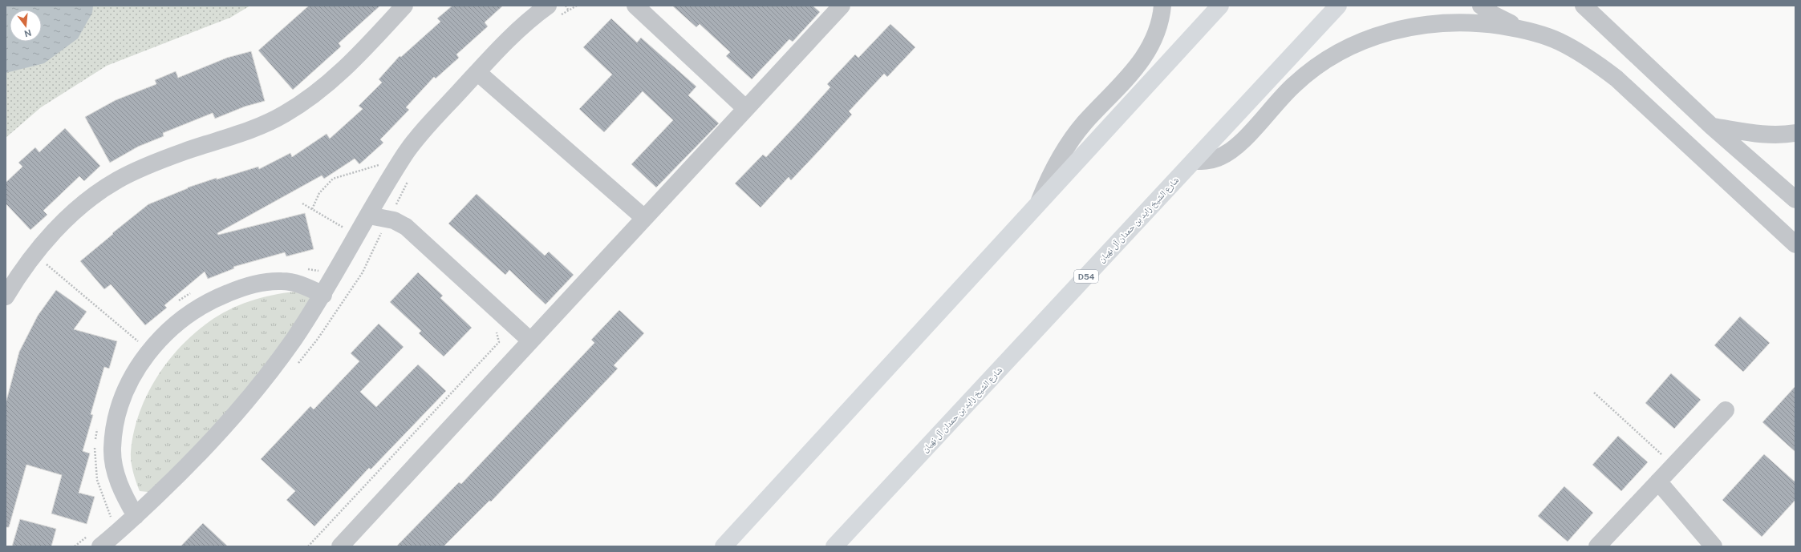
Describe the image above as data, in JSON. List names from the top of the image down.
{
  "streets": {
    "main road": ["شارع الشيخ زايد بن حمدان آل نهيان", "D54"]
  },
  "north": "bottom"
}
